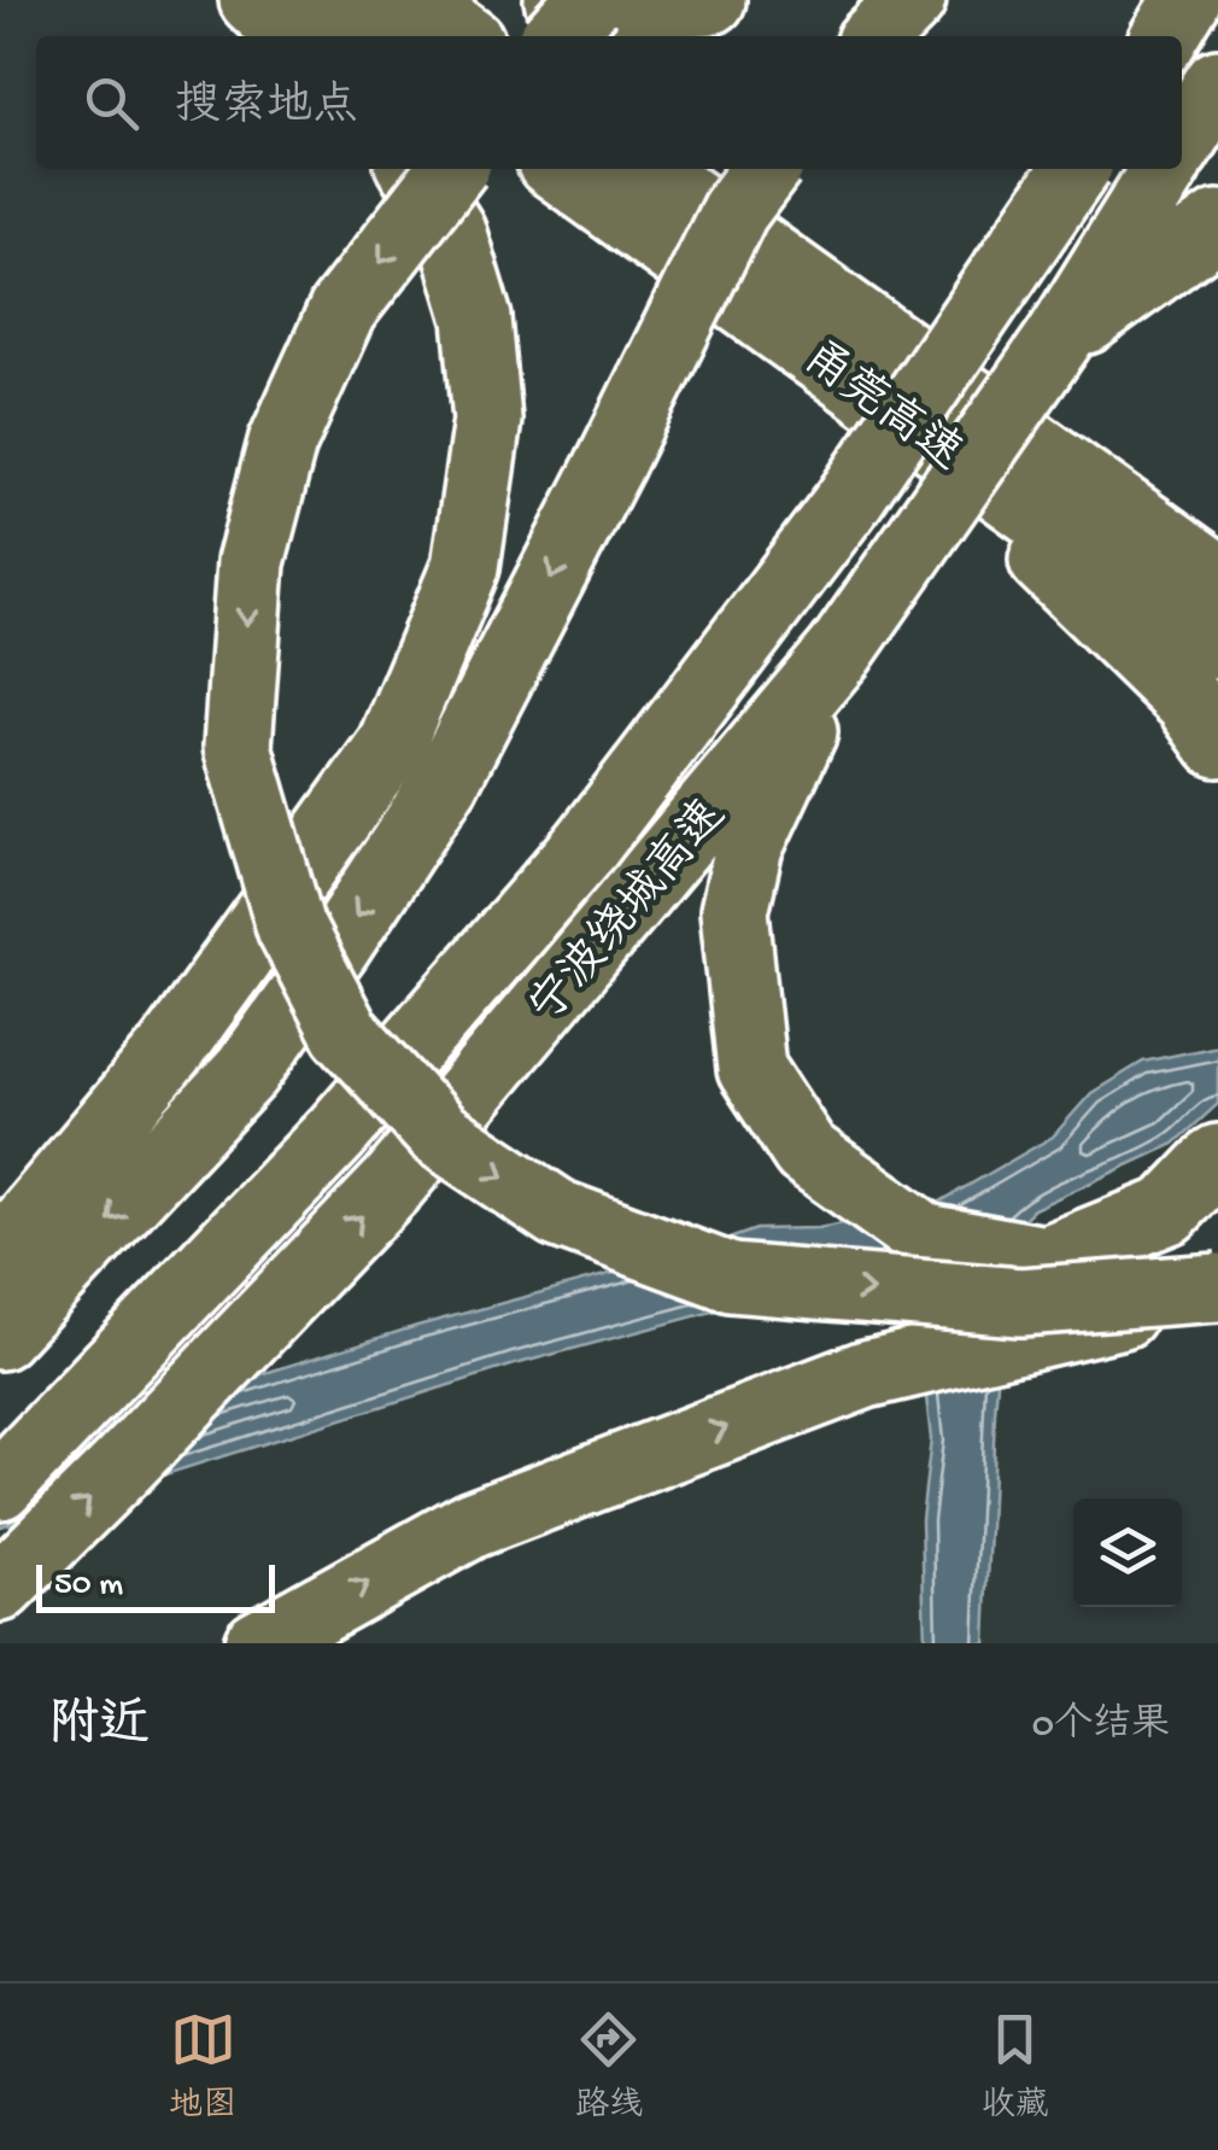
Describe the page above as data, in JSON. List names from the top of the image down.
{
  "streets": {
    "highway": ["甬莞高速", "宁波绕城高速"]
  },
  "scale_bar": "50 m",
  "page": {
    "search": "搜索地点",
    "scale": "50 m",
    "heading": ["附近", "0个结果"],
    "nav": ["地图", "路线", "收藏"]
  }
}
